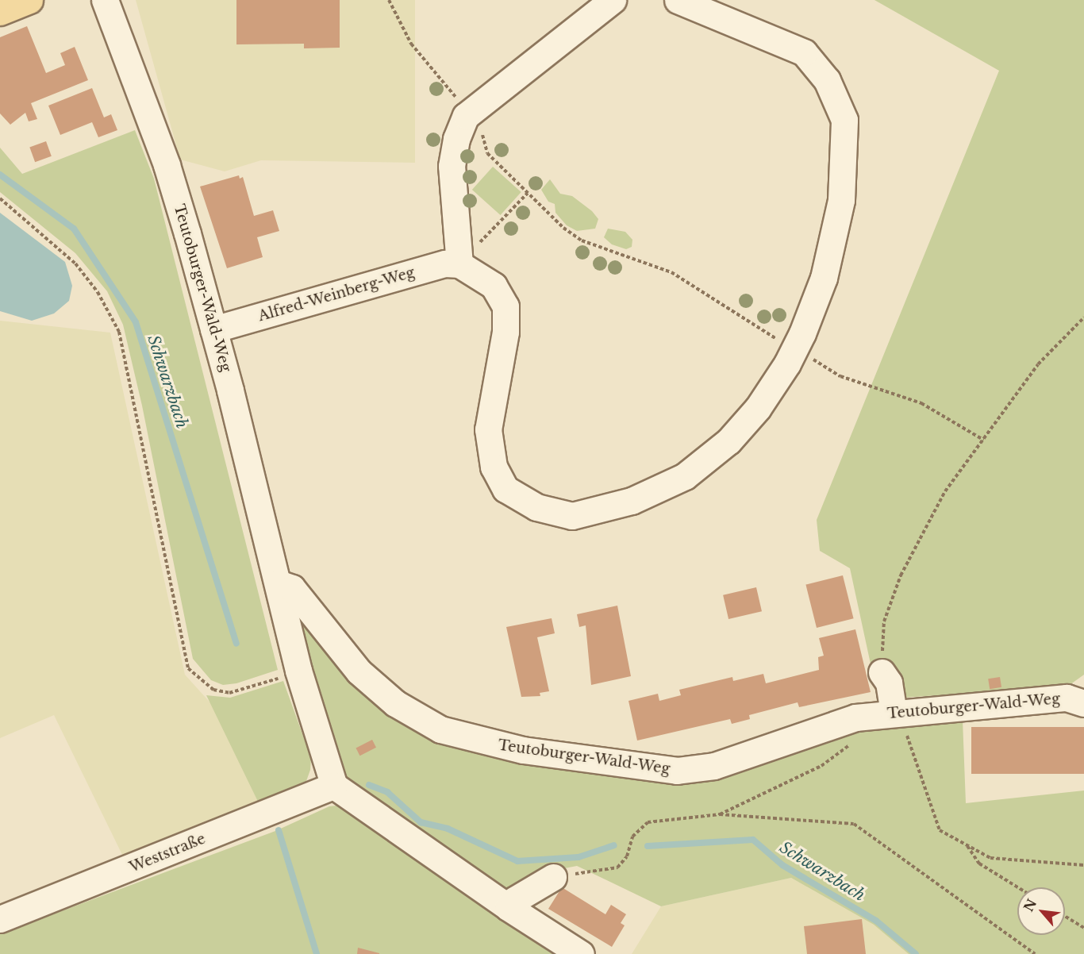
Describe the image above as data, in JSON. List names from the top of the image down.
{
  "streets": {
    "street": ["Teutoburger-Wald-Weg", "Alfred-Weinberg-Weg", "Weststraße"]
  },
  "crossings": [
    ["Teutoburger-Wald-Weg", "Alfred-Weinberg-Weg"],
    ["Teutoburger-Wald-Weg", "Weststraße"]
  ],
  "water": ["Schwarzbach"],
  "north": "top left"
}
